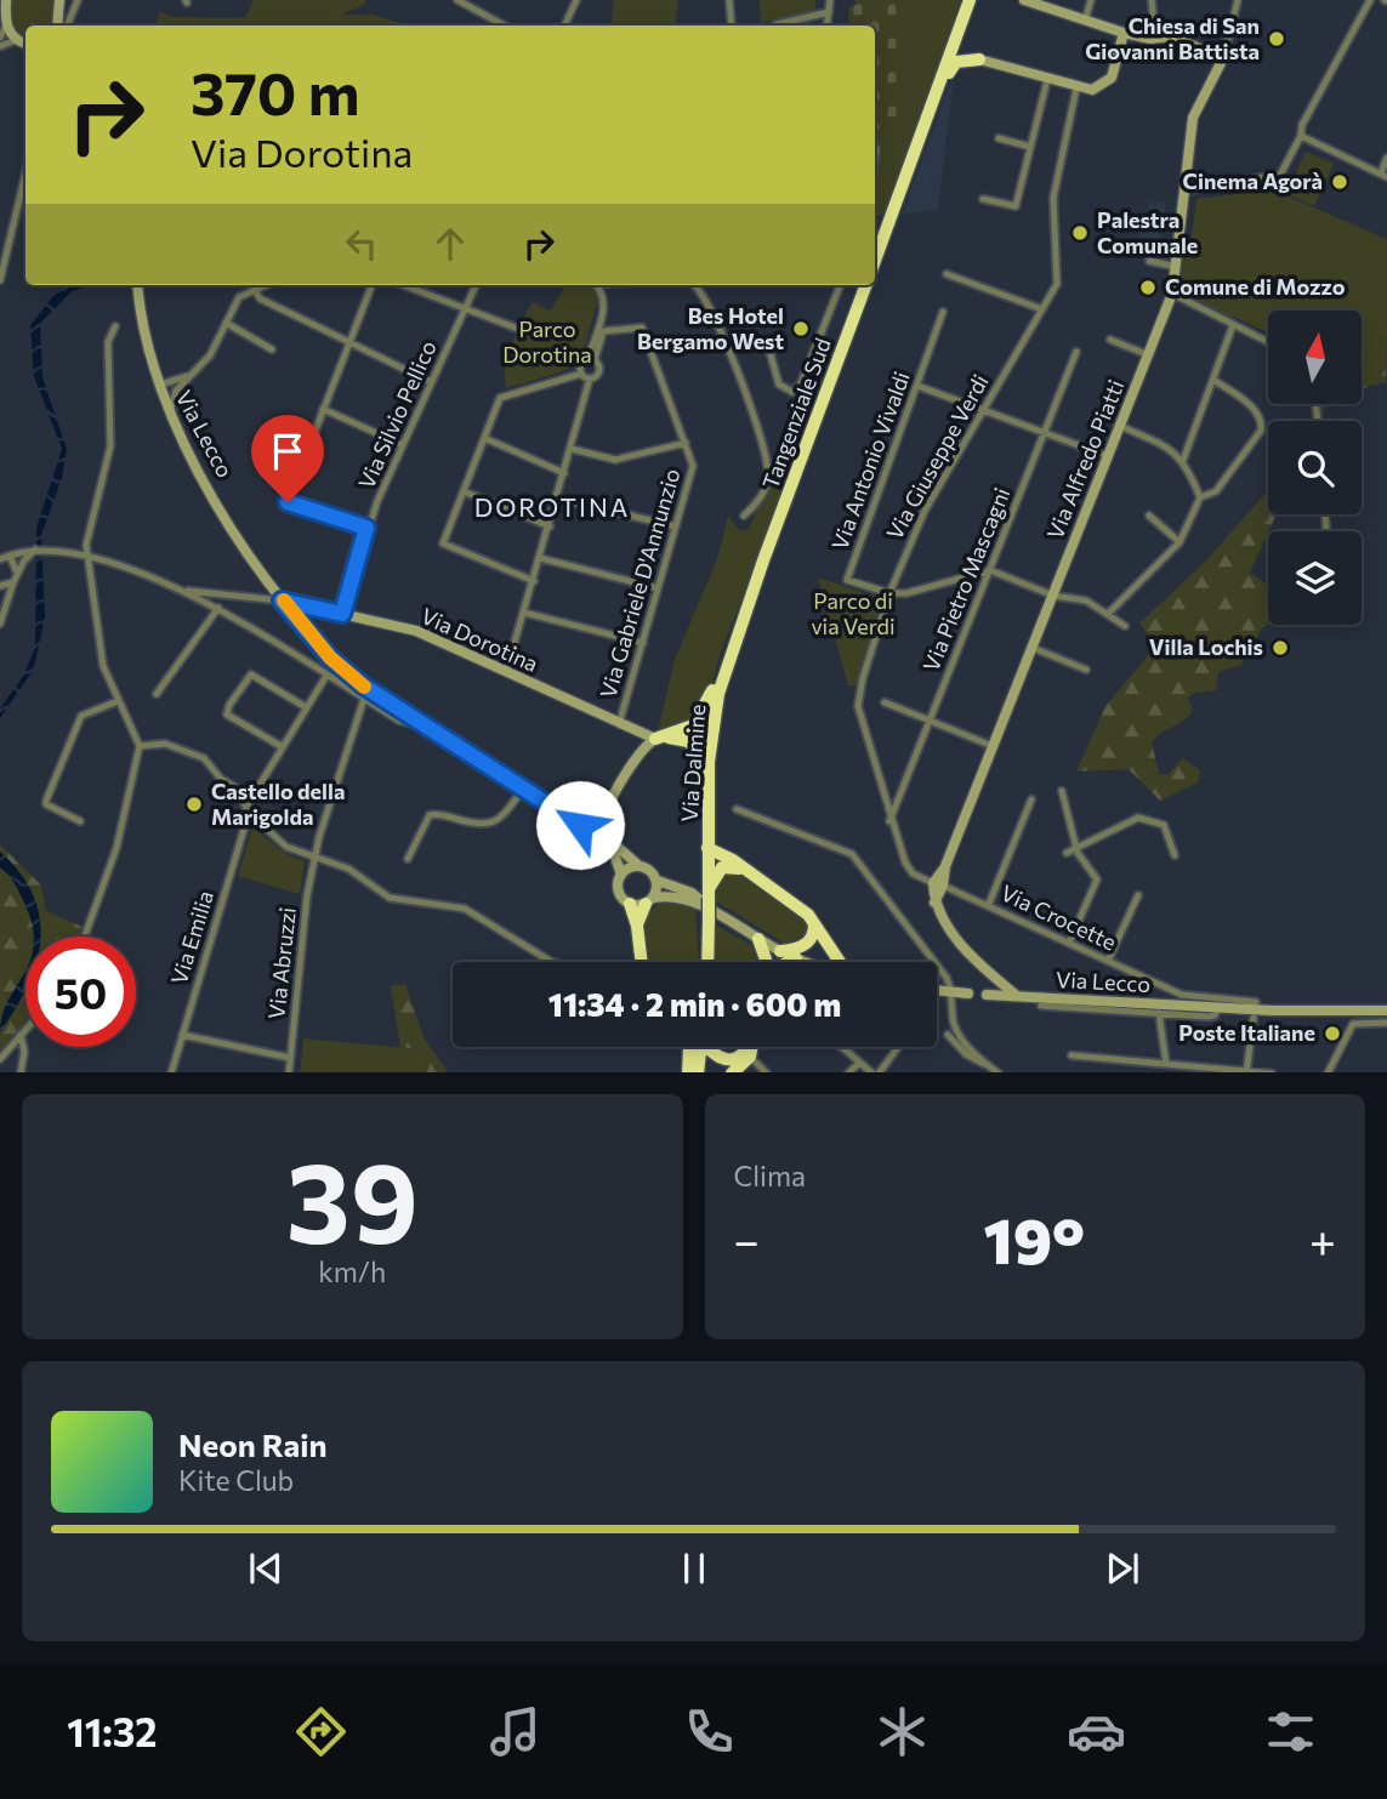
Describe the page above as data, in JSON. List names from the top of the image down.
{
  "streets": {
    "highway": ["Tangenziale Sud", "Via Dalmine"],
    "main road": ["Via Lecco", "Via Alfredo Piatti", "Via Dorotina"],
    "street": [
      "Via Silvio Pellico",
      "Via Giuseppe Verdi",
      "Via Antonio Vivaldi",
      "Via Pietro Mascagni",
      "Via Gabriele D'Annunzio",
      "Via Crocette",
      "Via Emilia",
      "Via Abruzzi"
    ]
  },
  "crossings": [
    ["Tangenziale Sud", "Via Dalmine"],
    ["Via Silvio Pellico", "Via Dorotina"],
    ["Via Lecco", "Via Dorotina"],
    ["Via Giuseppe Verdi", "Via Alfredo Piatti"],
    ["Via Giuseppe Verdi", "Via Antonio Vivaldi"],
    ["Via Giuseppe Verdi", "Via Pietro Mascagni"],
    ["Via Giuseppe Verdi", "Via Crocette"],
    ["Via Alfredo Piatti", "Via Crocette"],
    ["Via Gabriele D'Annunzio", "Via Dorotina"]
  ],
  "districts": ["DOROTINA"],
  "parks": ["Parco Dorotina", "Parco di via Verdi"],
  "places": [
    "Chiesa di San Giovanni Battista",
    "Cinema Agorà",
    "Palestra Comunale",
    "Comune di Mozzo",
    "Bes Hotel Bergamo West",
    "Villa Lochis",
    "Castello della Marigolda",
    "Poste Italiane"
  ],
  "north": "top",
  "page": {
    "turn": ["370 m", "Via Dorotina"],
    "limit": "50",
    "trip": "11:34 · 2 min · 600 m",
    "tile": [
      ["39", "km/h"],
      "Clima"
    ],
    "heat": ["−", "19°", "+"],
    "song": ["Neon Rain", "Kite Club"],
    "tabs": "11:32"
  }
}
